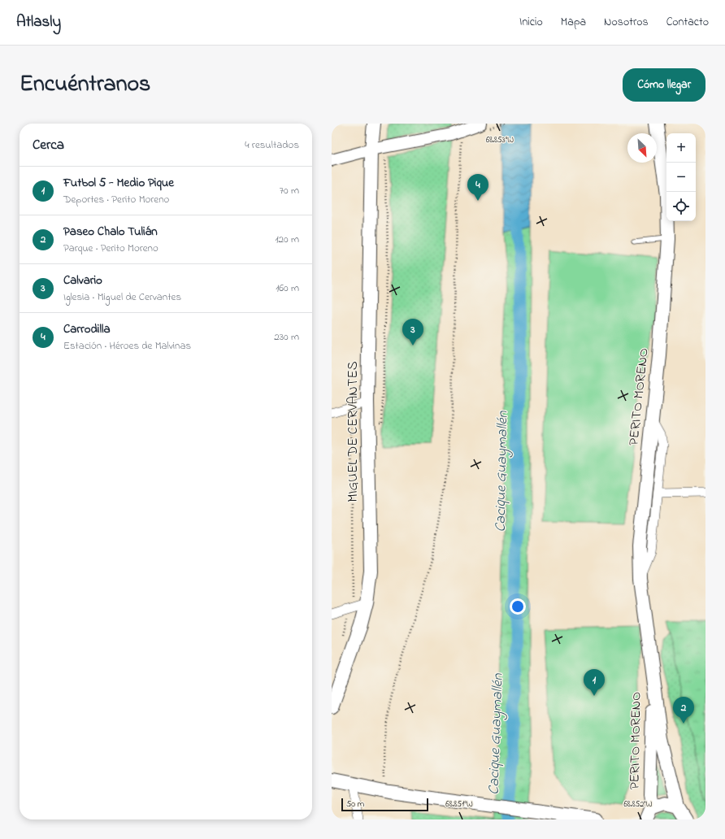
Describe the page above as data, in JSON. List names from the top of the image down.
{
  "streets": {
    "main road": ["PERITO MORENO", "MIGUEL DE CERVANTES"]
  },
  "water": ["Cacique Guaymallén"],
  "scale_bar": "50 m",
  "north": "bottom right",
  "page": {
    "header": "Atlasly",
    "nav": [
      "Inicio",
      "Mapa",
      "Nosotros",
      "Contacto"
    ],
    "title": "Encuéntranos",
    "buttons": "Cómo llegar",
    "heading": ["Cerca", "4 resultados"],
    "map_buttons": ["+", "−"],
    "list": [
      {
        "mark": "1",
        "name": "Futbol 5 - Medio Pique",
        "note": "Deportes · Perito Moreno",
        "value": "70 m"
      },
      {
        "mark": "2",
        "name": "Paseo Chalo Tulián",
        "note": "Parque · Perito Moreno",
        "value": "120 m"
      },
      {
        "mark": "3",
        "name": "Calvario",
        "note": "Iglesia · Miguel de Cervantes",
        "value": "160 m"
      },
      {
        "mark": "4",
        "name": "Carrodilla",
        "note": "Estación · Héroes de Malvinas",
        "value": "230 m"
      }
    ],
    "pins": [
      "4",
      "3",
      "1",
      "2"
    ],
    "scale": "50 m"
  },
  "coordinates": ["68.853°W", "68.851°W", "68.852°W"]
}
